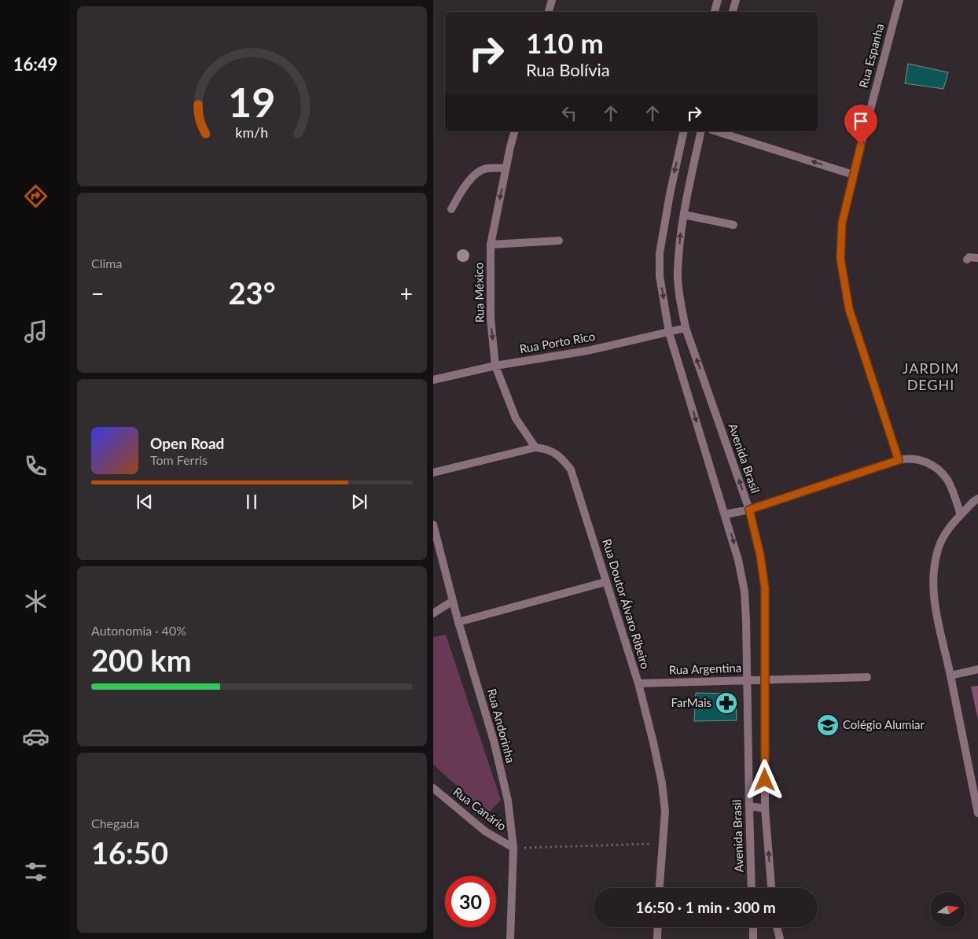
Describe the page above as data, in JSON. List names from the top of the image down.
{
  "streets": {
    "street": [
      "Rua Espanha",
      "Rua México",
      "Rua Porto Rico",
      "Avenida Brasil",
      "Rua Doutor Álvaro Ribeiro",
      "Rua Argentina",
      "Rua Andorinha",
      "Rua Canário"
    ]
  },
  "crossings": [
    ["Rua México", "Rua Porto Rico"],
    ["Rua México", "Rua Doutor Álvaro Ribeiro"],
    ["Rua Porto Rico", "Avenida Brasil"],
    ["Avenida Brasil", "Rua Argentina"],
    ["Rua Doutor Álvaro Ribeiro", "Rua Argentina"],
    ["Rua Andorinha", "Rua Canário"]
  ],
  "one_way": ["Rua México"],
  "districts": ["JARDIM DEGHI"],
  "places": {
    "pharmacy": ["FarMais"],
    "school or university": ["Colégio Alumiar"]
  },
  "north": "right",
  "page": {
    "tabs": "16:49",
    "turn": ["110 m", "Rua Bolívia"],
    "tile": [
      "Clima",
      ["Autonomia · 40%", "200 km"],
      ["Chegada", "16:50"]
    ],
    "heat": ["−", "23°", "+"],
    "song": ["Open Road", "Tom Ferris"],
    "limit": "30",
    "trip": "16:50 · 1 min · 300 m",
    "gauge": ["19", "km/h"]
  }
}
